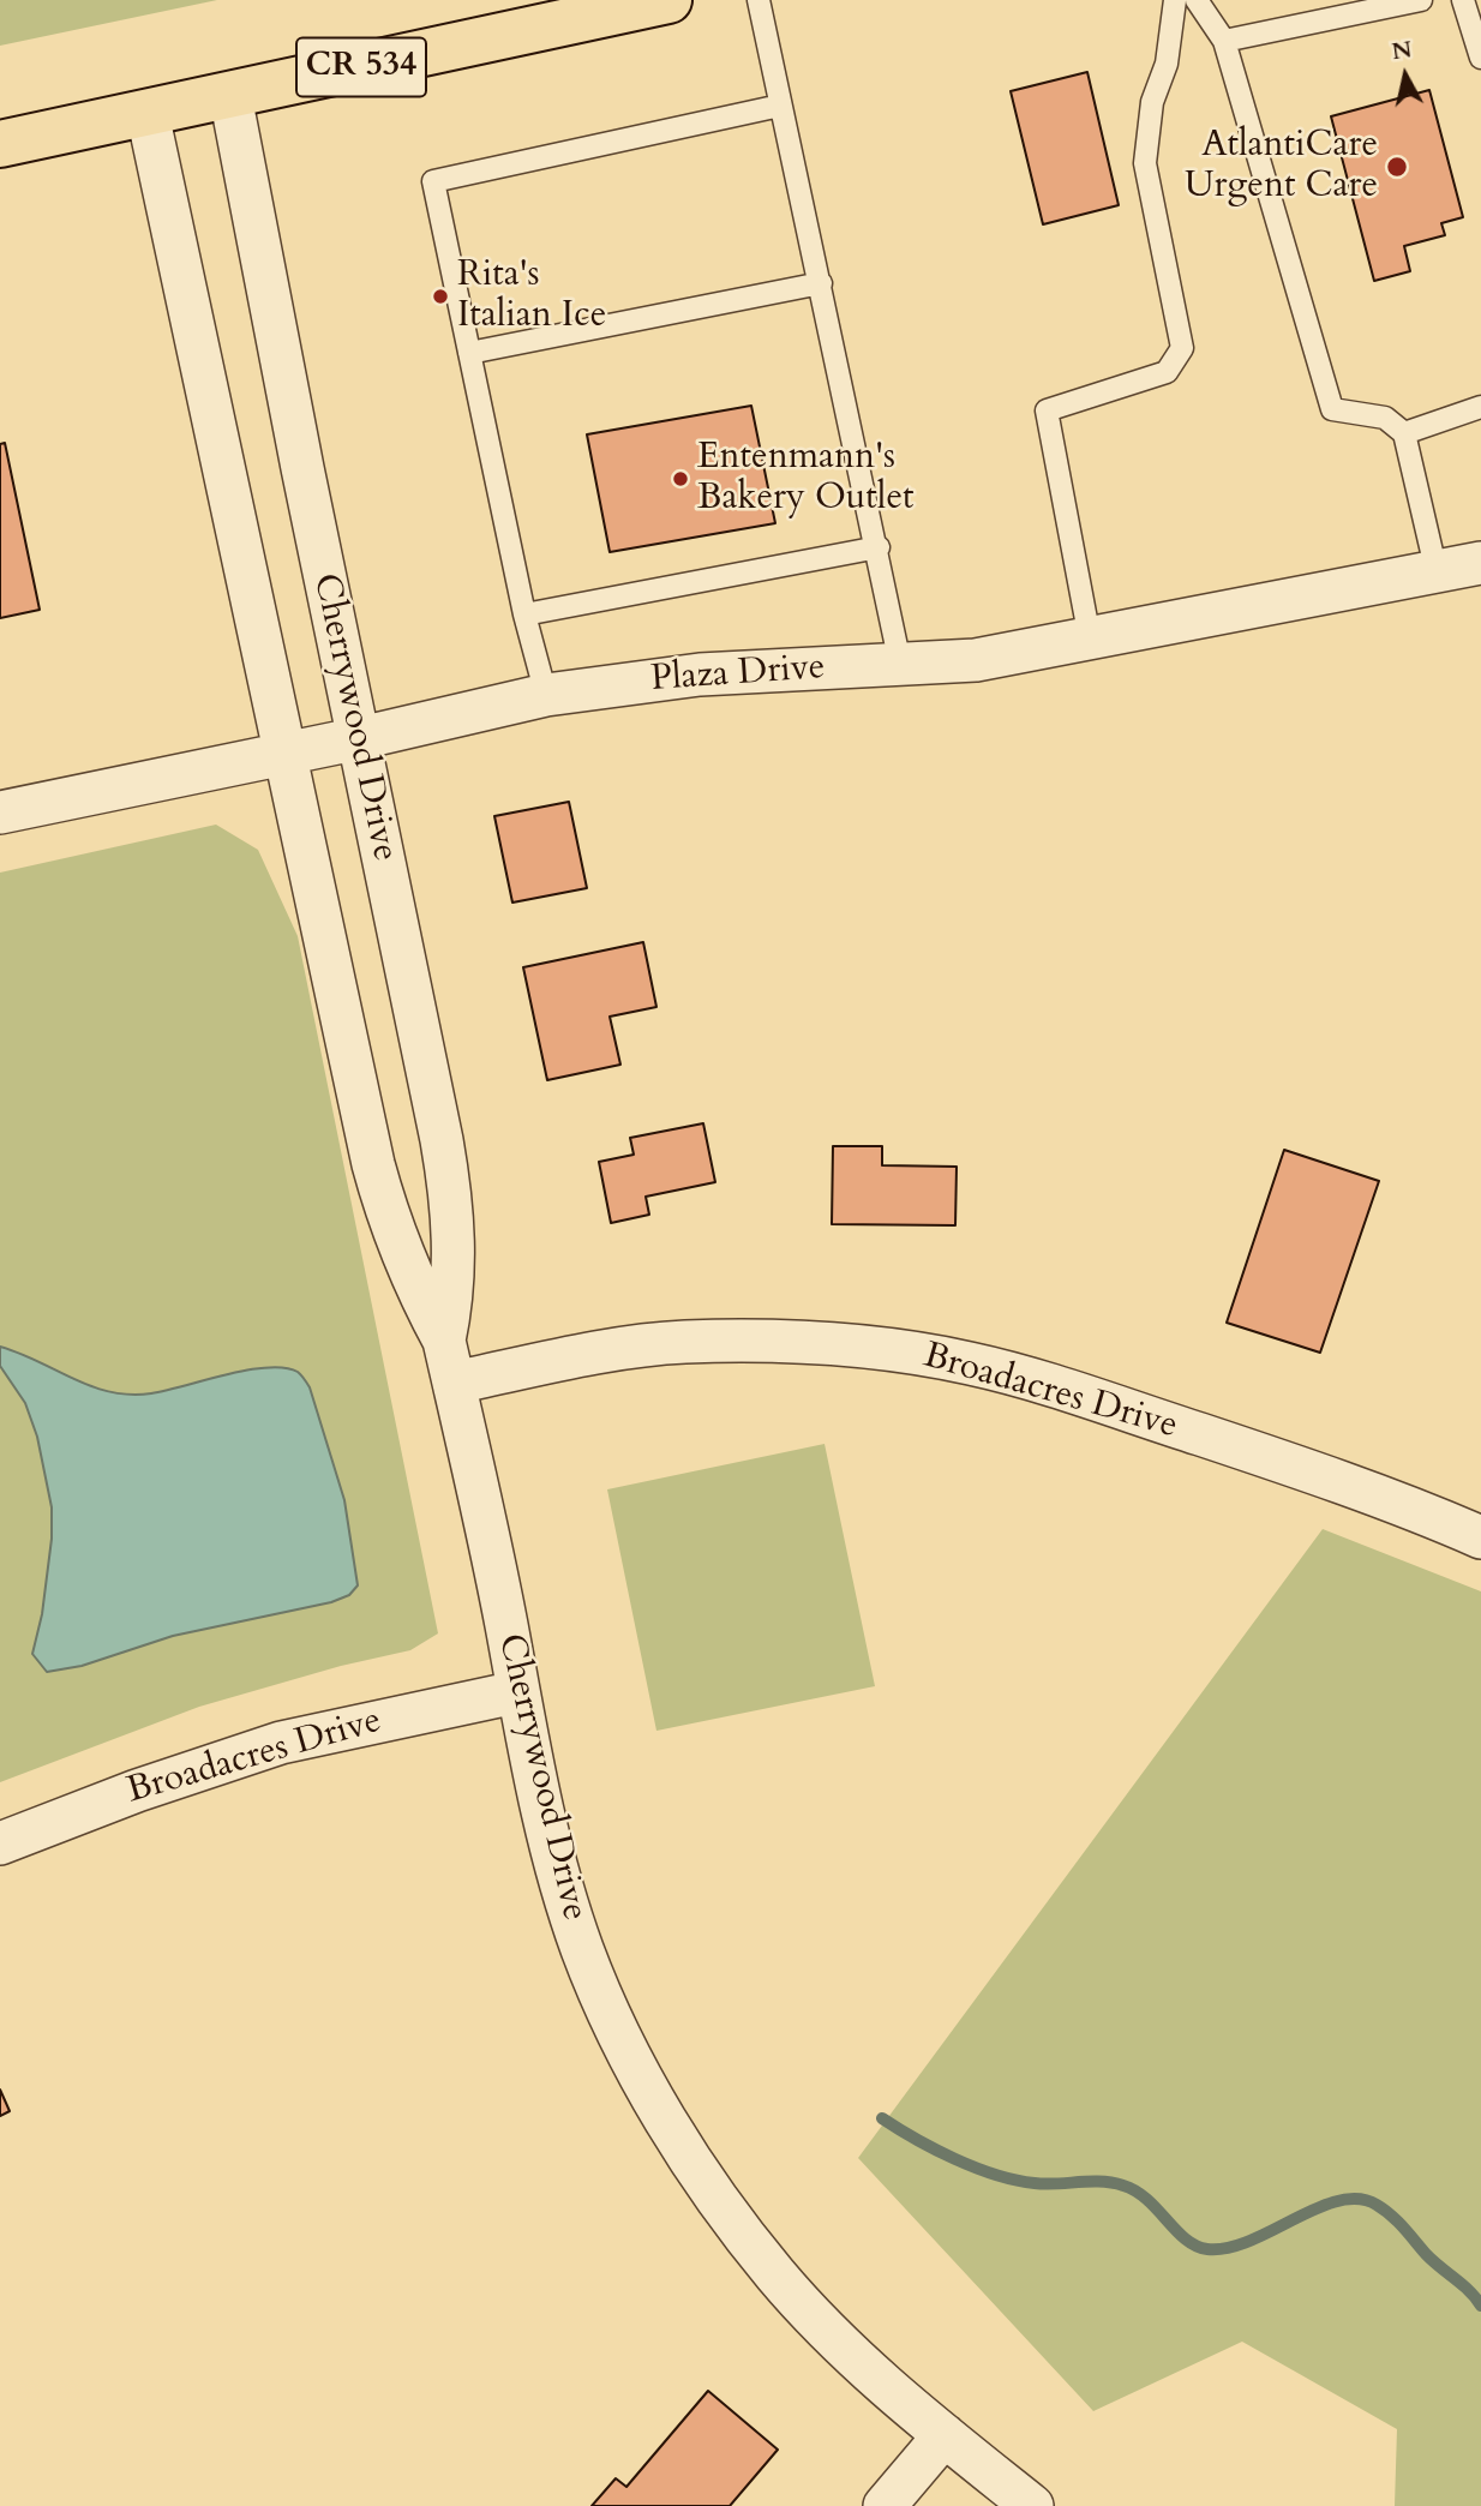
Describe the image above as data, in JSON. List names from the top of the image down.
{
  "streets": {
    "main road": ["CR 534"],
    "street": ["Plaza Drive", "Cherrywood Drive", "Broadacres Drive"]
  },
  "crossings": [
    ["CR 534", "Cherrywood Drive"],
    ["Plaza Drive", "Cherrywood Drive"],
    ["Cherrywood Drive", "Broadacres Drive"]
  ],
  "places": ["AtlantiCare Urgent Care", "Rita's Italian Ice", "Entenmann's Bakery Outlet"],
  "north": "top"
}
